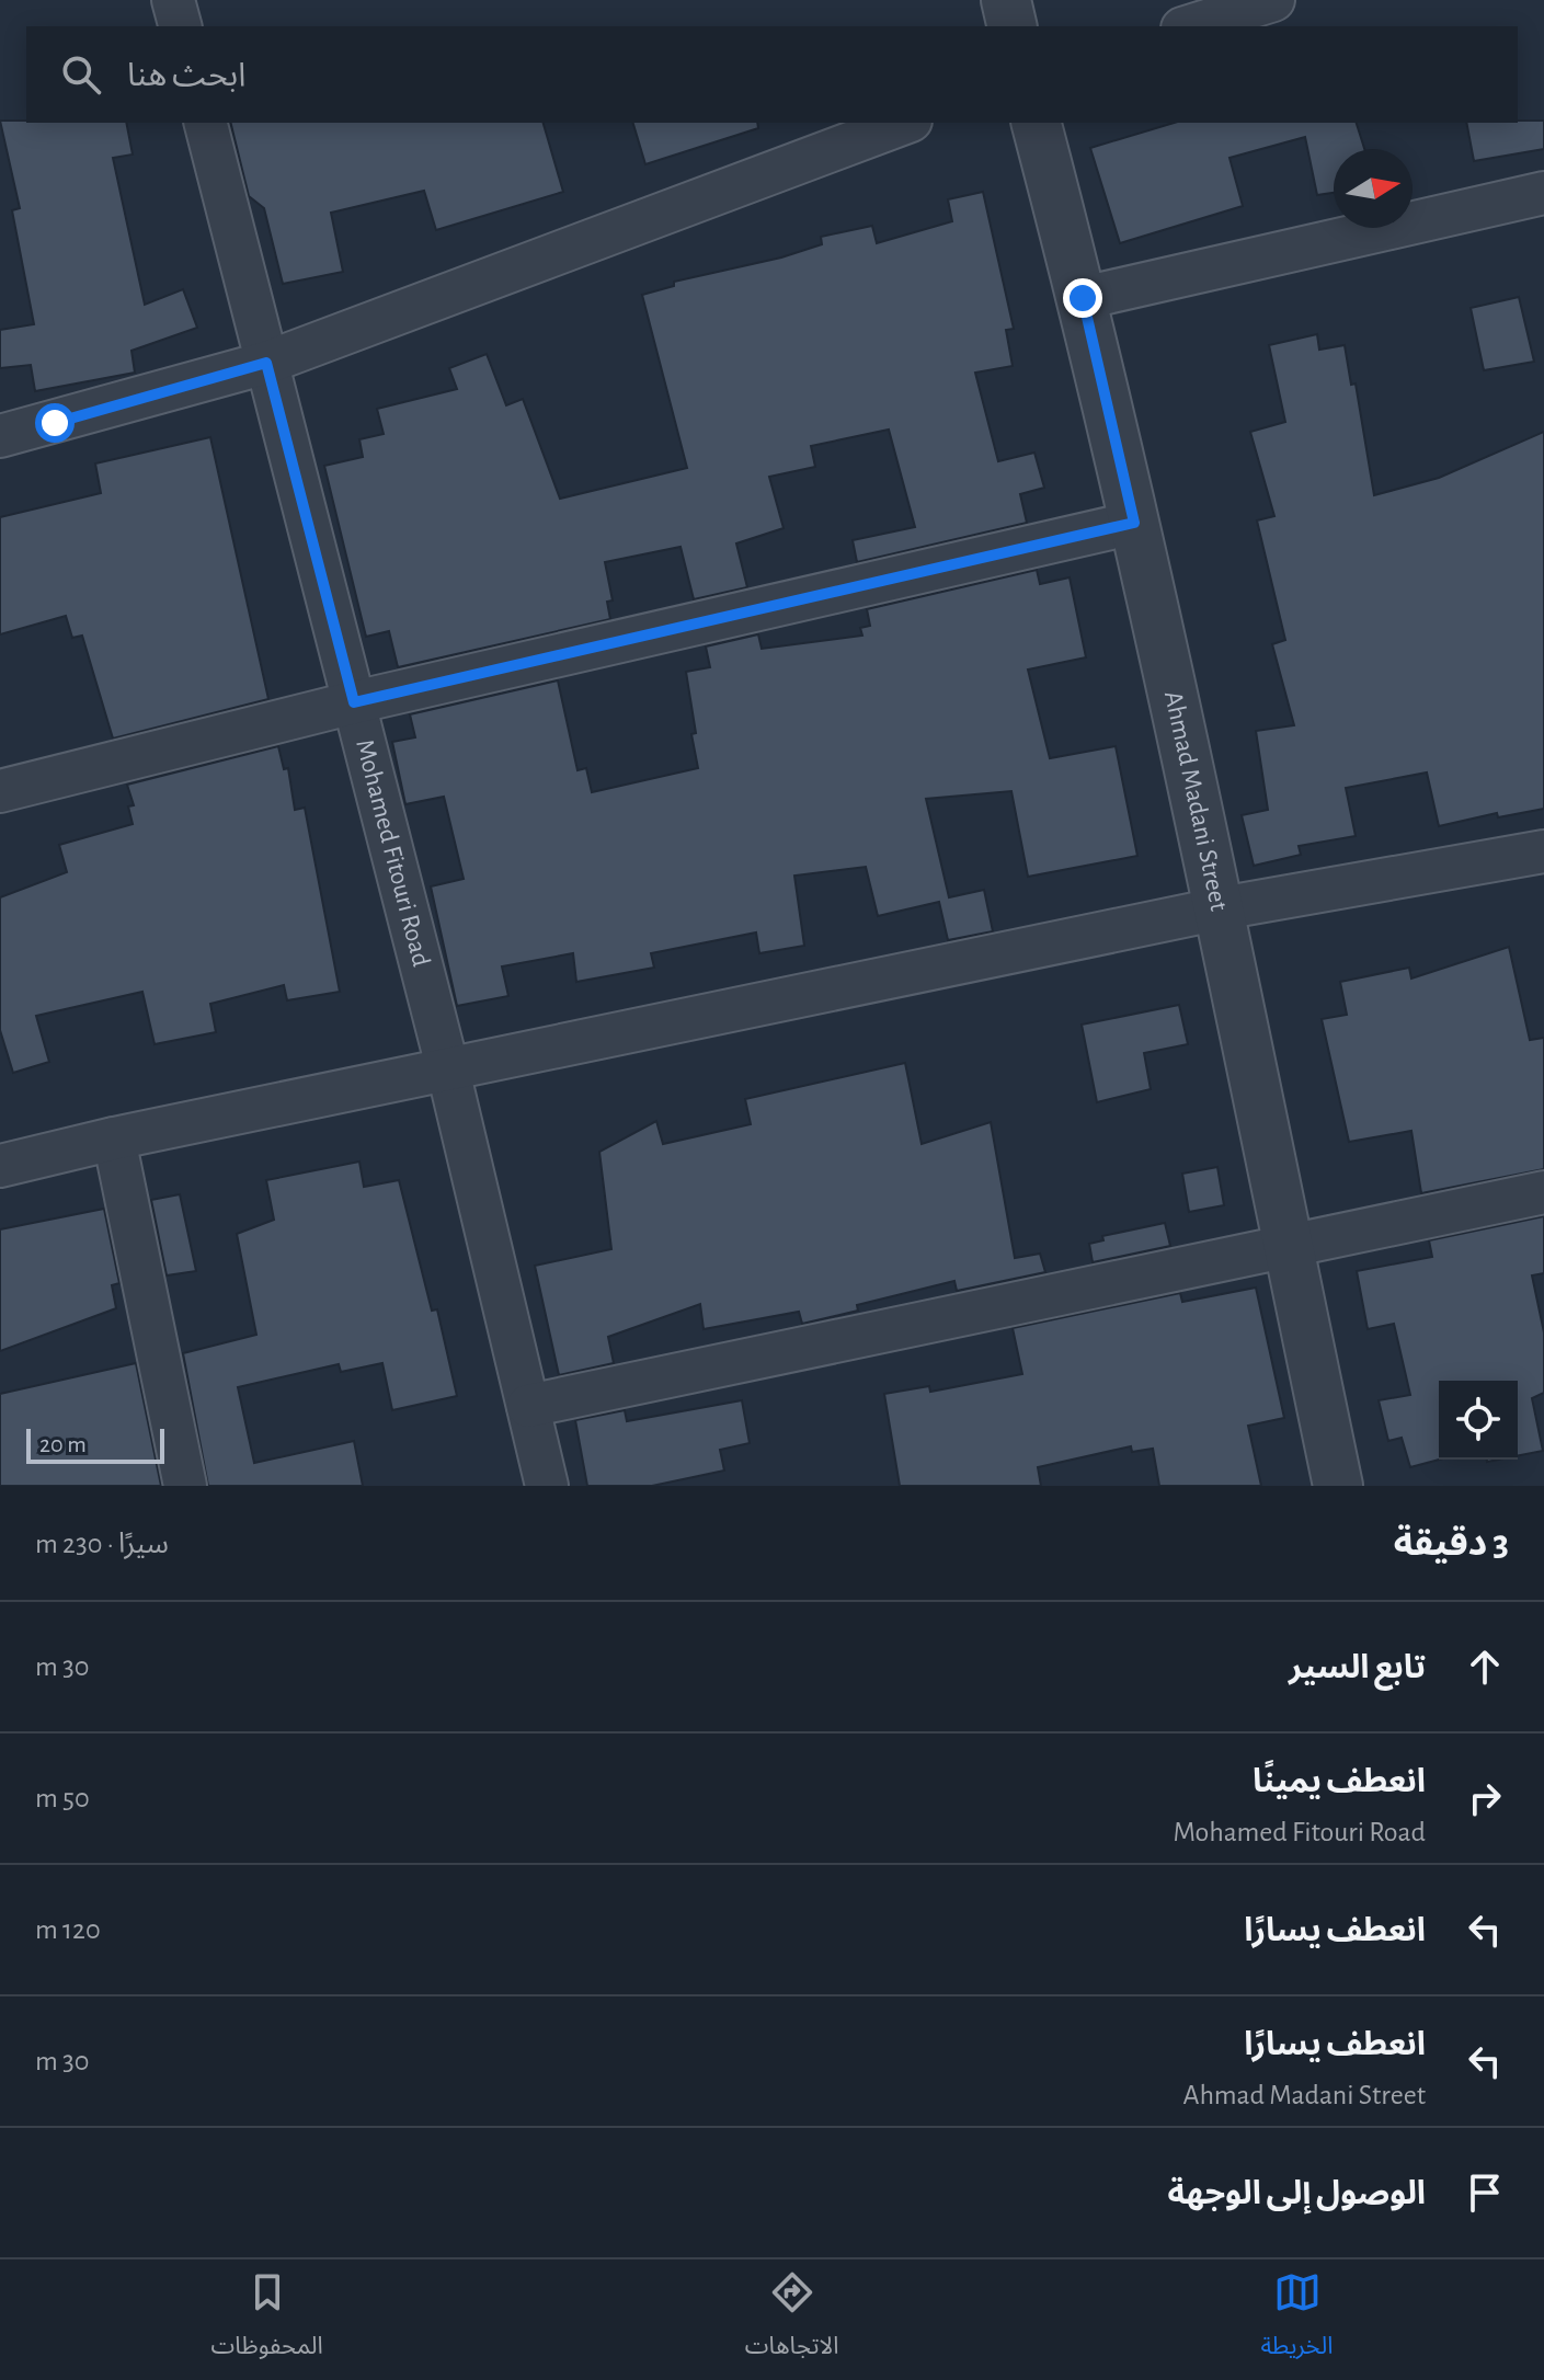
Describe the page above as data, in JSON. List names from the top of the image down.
{
  "streets": {
    "street": ["Ahmad Madani Street", "Mohamed Fitouri Road"]
  },
  "scale_bar": "20 m",
  "north": "right",
  "page": {
    "search": "ابحث هنا",
    "scale": "20 m",
    "heading": ["3 دقيقة", "سيرًا · 230 m"],
    "list": [
      ["تابع السير", "30 m"],
      ["انعطف يمينًا", "Mohamed Fitouri Road", "50 m"],
      ["انعطف يسارًا", "120 m"],
      ["انعطف يسارًا", "Ahmad Madani Street", "30 m"],
      "الوصول إلى الوجهة"
    ],
    "nav": ["الخريطة", "الاتجاهات", "المحفوظات"]
  }
}
